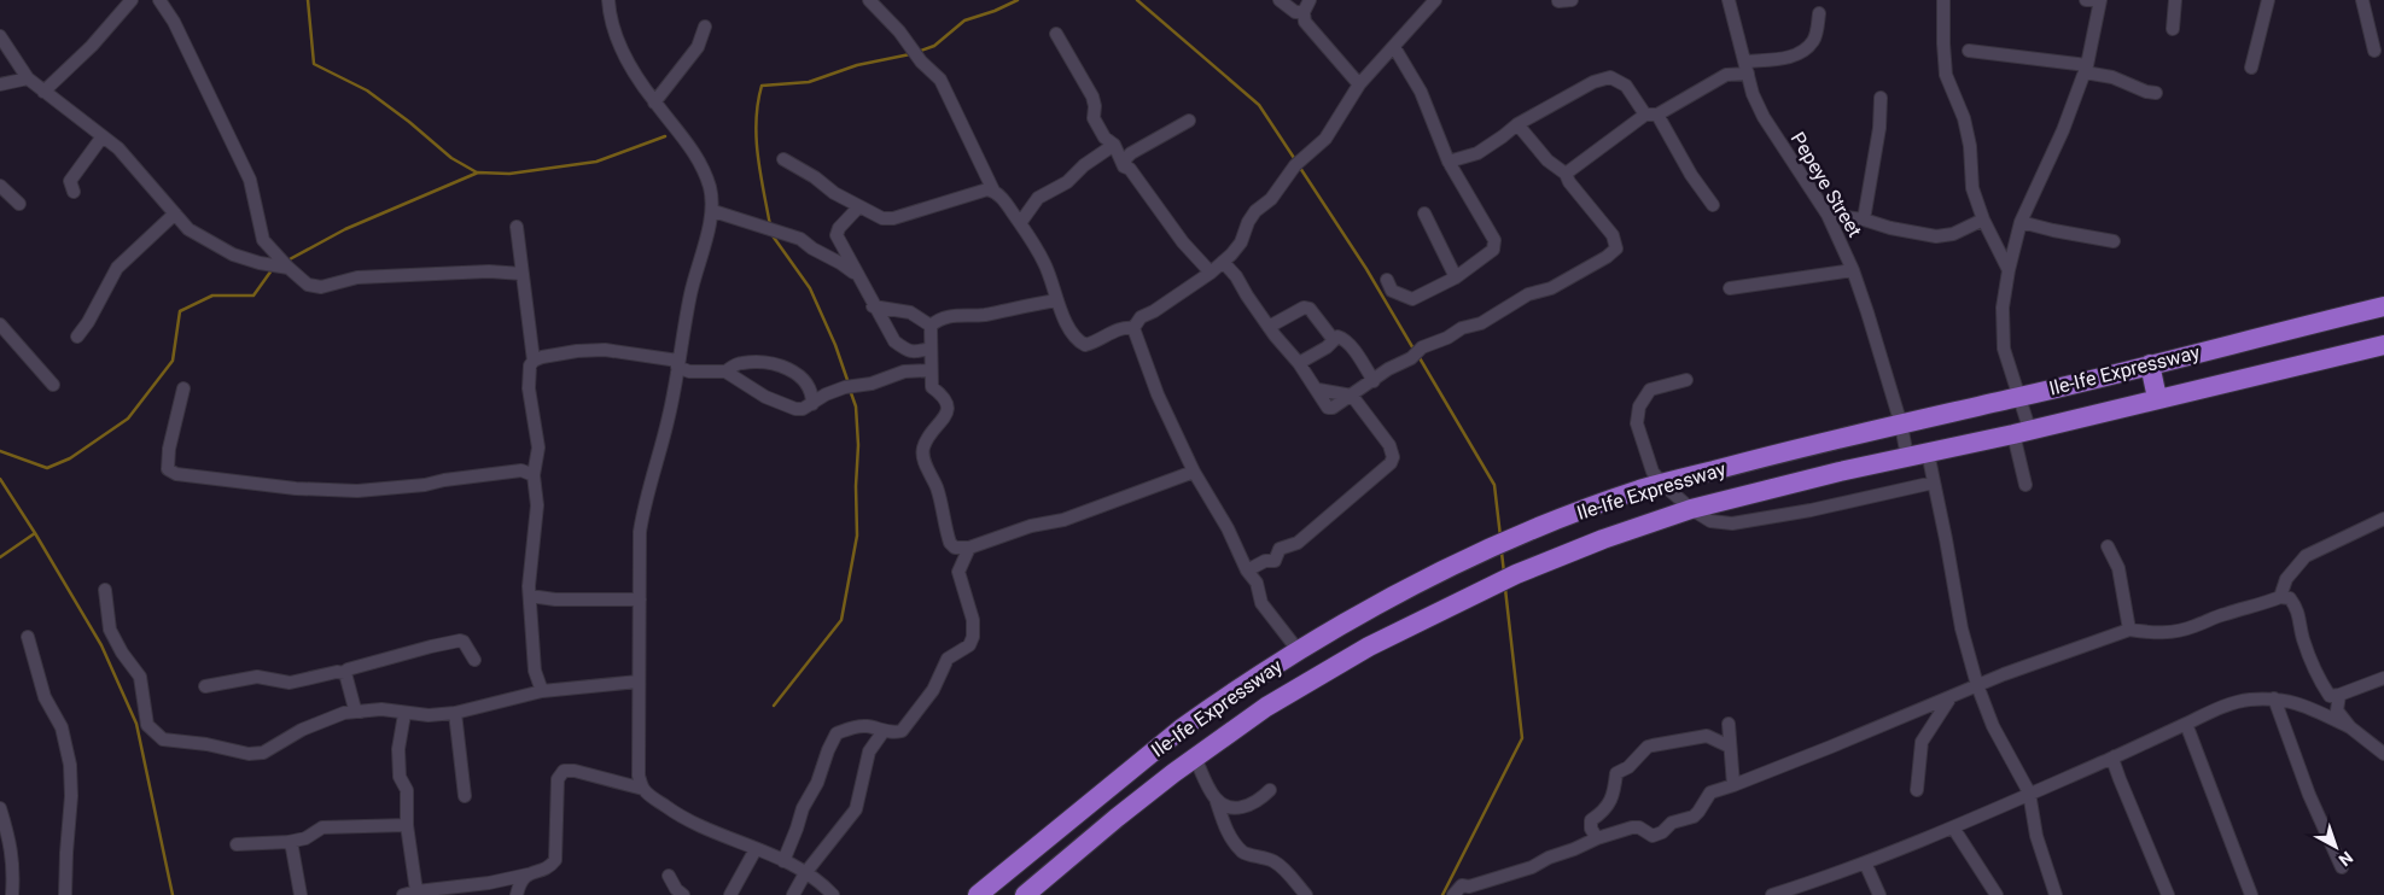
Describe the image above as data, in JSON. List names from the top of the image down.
{
  "streets": {
    "highway": ["Ile-Ife Expressway"],
    "street": ["Pepeye Street"]
  },
  "crossings": [
    ["Pepeye Street", "Ile-Ife Expressway"]
  ],
  "north": "bottom right"
}
